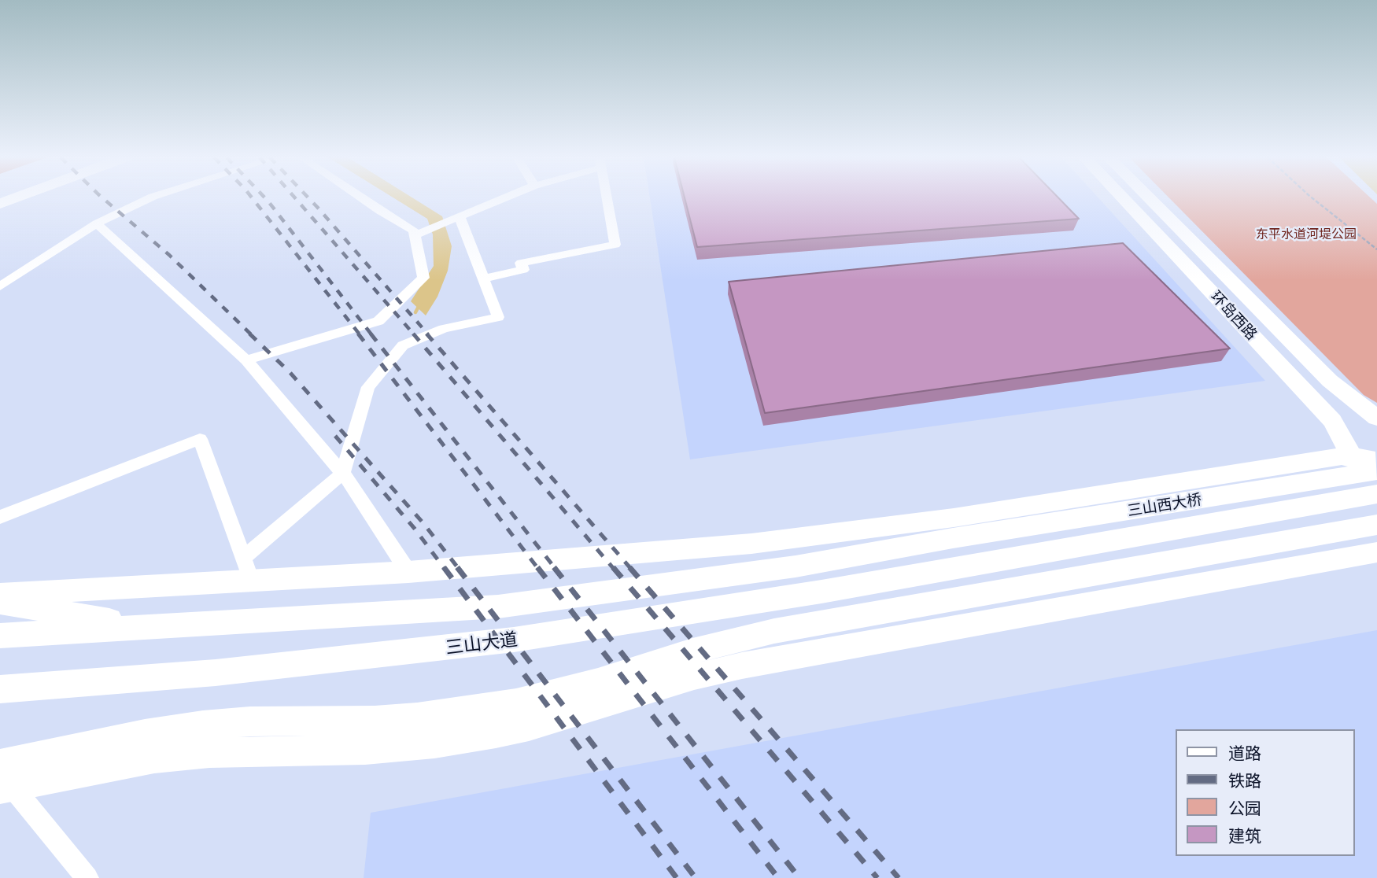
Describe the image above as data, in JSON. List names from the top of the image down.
{
  "streets": {
    "main road": ["环岛西路", "三山西大桥", "三山大道"]
  },
  "crossings": [
    ["环岛西路", "三山西大桥"],
    ["三山西大桥", "三山大道"]
  ],
  "parks": ["东平水道河堤公园"],
  "legend": [
    "道路",
    "铁路",
    "公园",
    "建筑"
  ]
}
